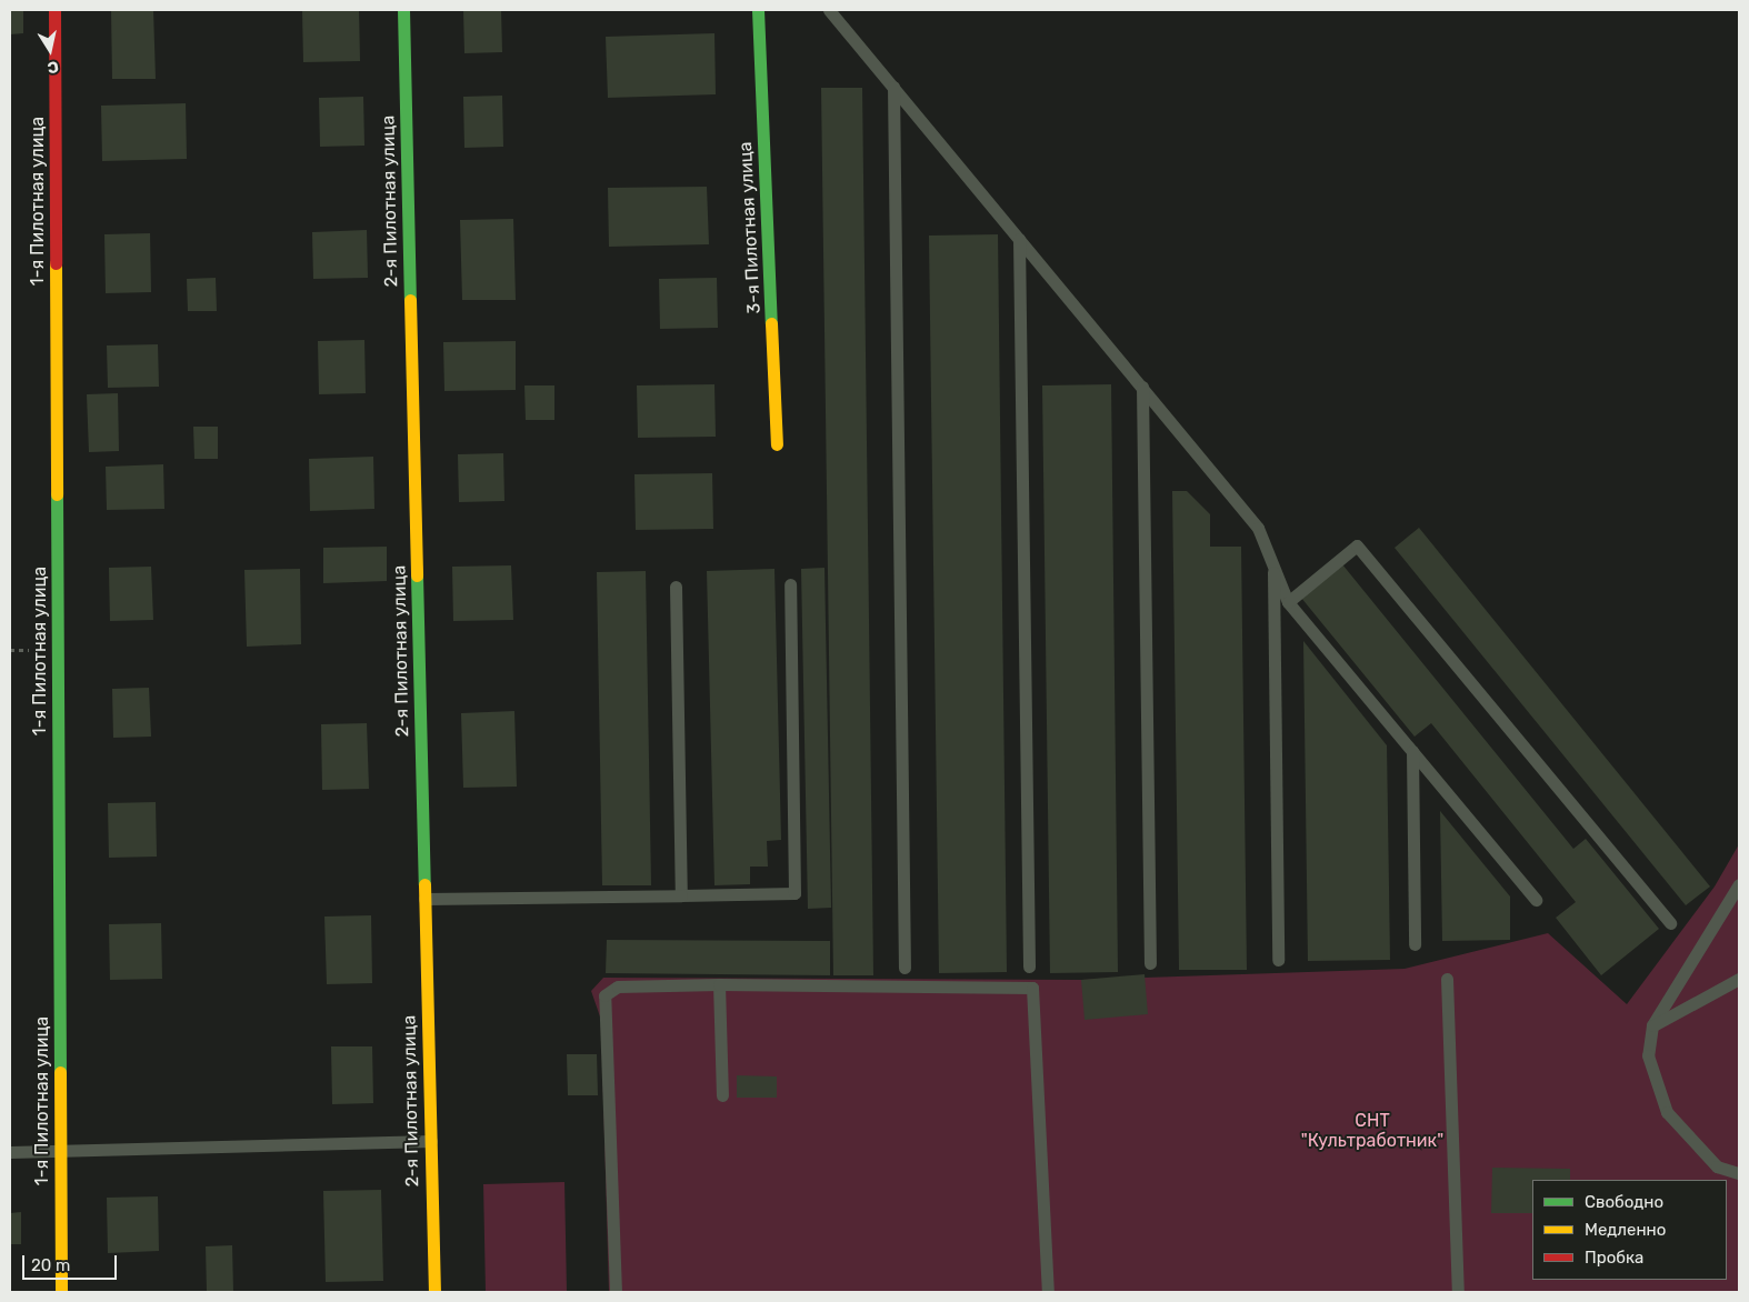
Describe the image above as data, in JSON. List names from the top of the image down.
{
  "streets": {
    "street": ["1-я Пилотная улица", "2-я Пилотная улица", "3-я Пилотная улица"]
  },
  "parks": ["СНТ \"Культработник\""],
  "legend": ["Свободно", "Медленно", "Пробка"],
  "scale_bar": "20 m",
  "north": "bottom"
}
